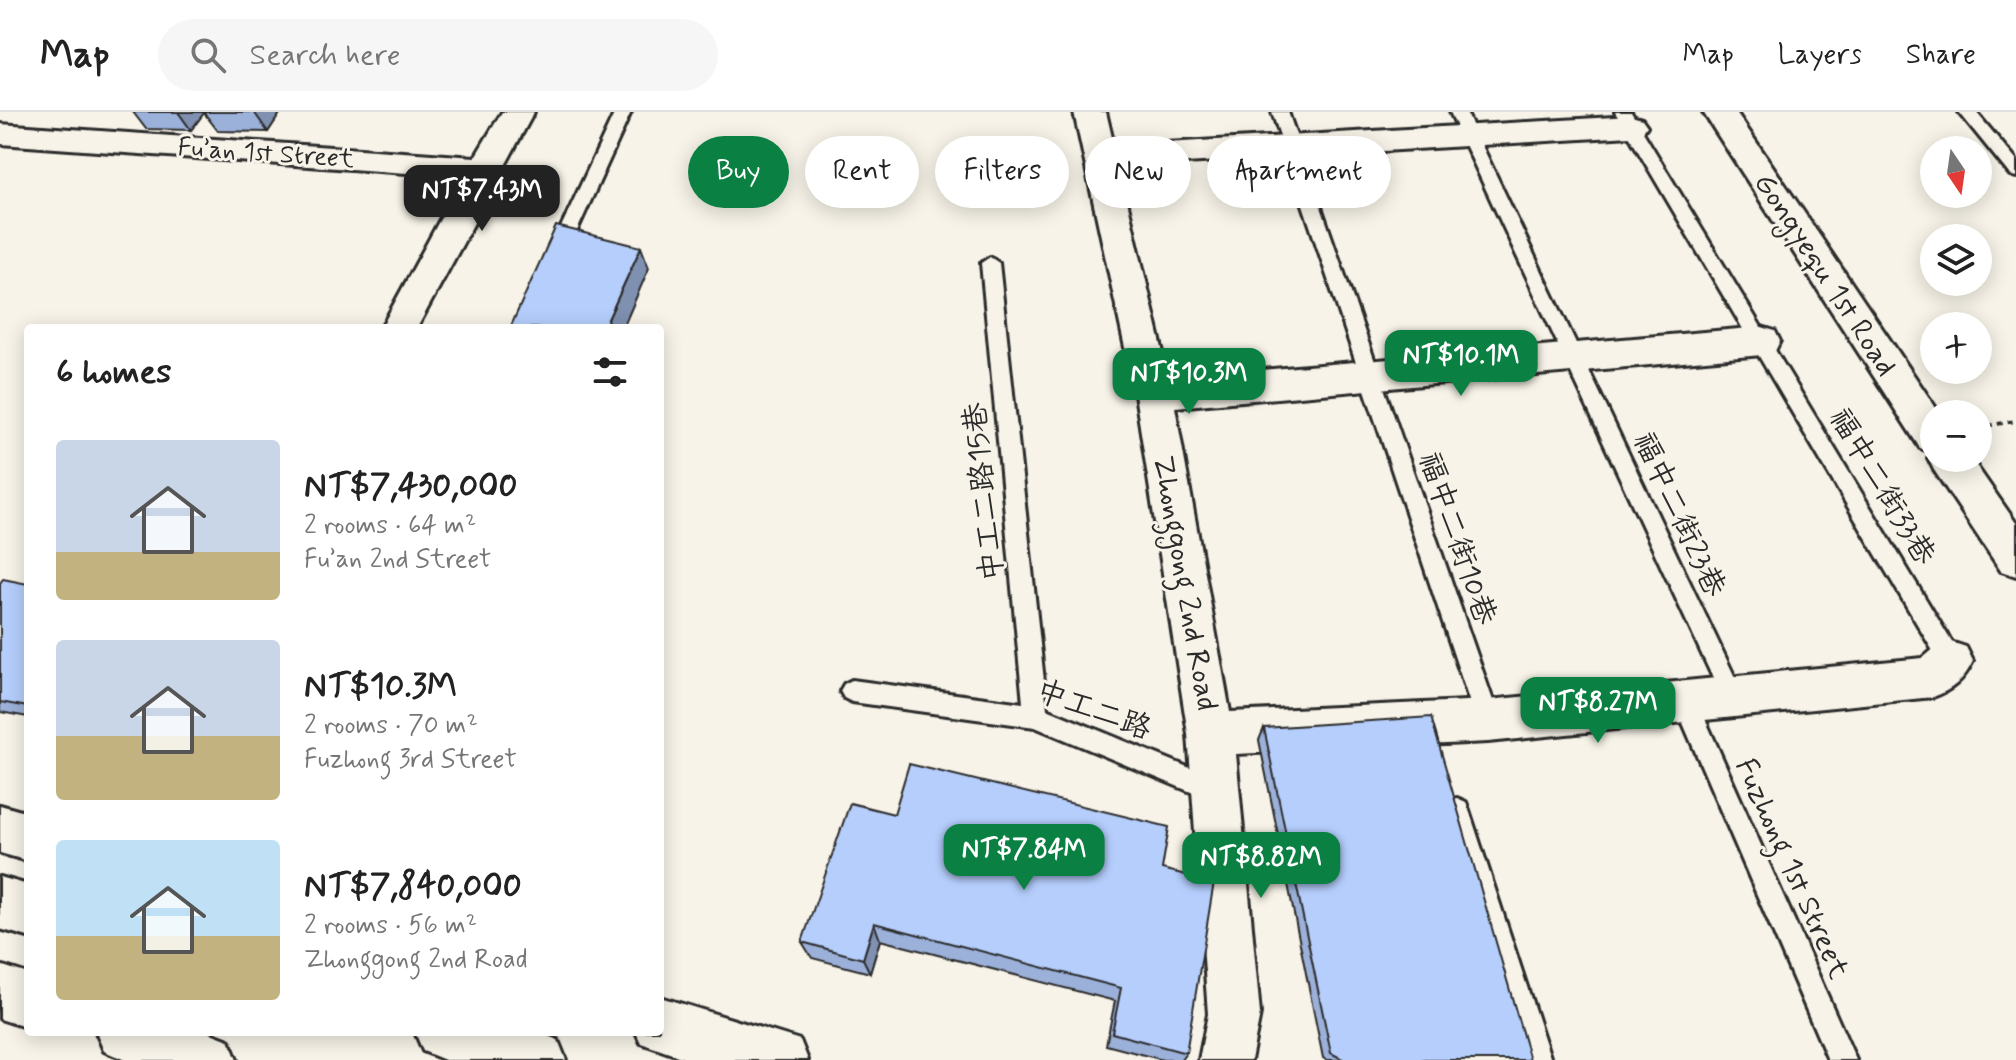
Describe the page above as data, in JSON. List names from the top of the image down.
{
  "streets": {
    "street": ["Fu’an 1st Street", "Gongyequ 1st Road", "Zhonggong 2nd Road"],
    "lane": [
      "福中二街33巷",
      "中工二路15巷",
      "福中二街23巷",
      "福中二街10巷",
      "中工二路",
      "Fuzhong 1st Street"
    ]
  },
  "crossings": [
    ["中工二路15巷", "中工二路"],
    ["Zhonggong 2nd Road", "中工二路"]
  ],
  "north": "bottom",
  "page": {
    "header": "Map",
    "search": "Search here",
    "nav": ["Map", "Layers", "Share"],
    "map_buttons": ["+", "−"],
    "chip": [
      "Buy",
      "Rent",
      "Filters",
      "New",
      "Apartment"
    ],
    "price": [
      "NT$7.43M",
      "NT$10.1M",
      "NT$10.3M",
      "NT$8.27M",
      "NT$7.84M",
      "NT$8.82M"
    ],
    "heading": "6 homes",
    "list": [
      {
        "name": "NT$7,430,000",
        "note": "2 rooms · 64 m² · Fu’an 2nd Street"
      },
      {
        "name": "NT$10.3M",
        "note": "2 rooms · 70 m² · Fuzhong 3rd Street"
      },
      {
        "name": "NT$7,840,000",
        "note": "2 rooms · 56 m² · Zhonggong 2nd Road"
      }
    ]
  }
}
